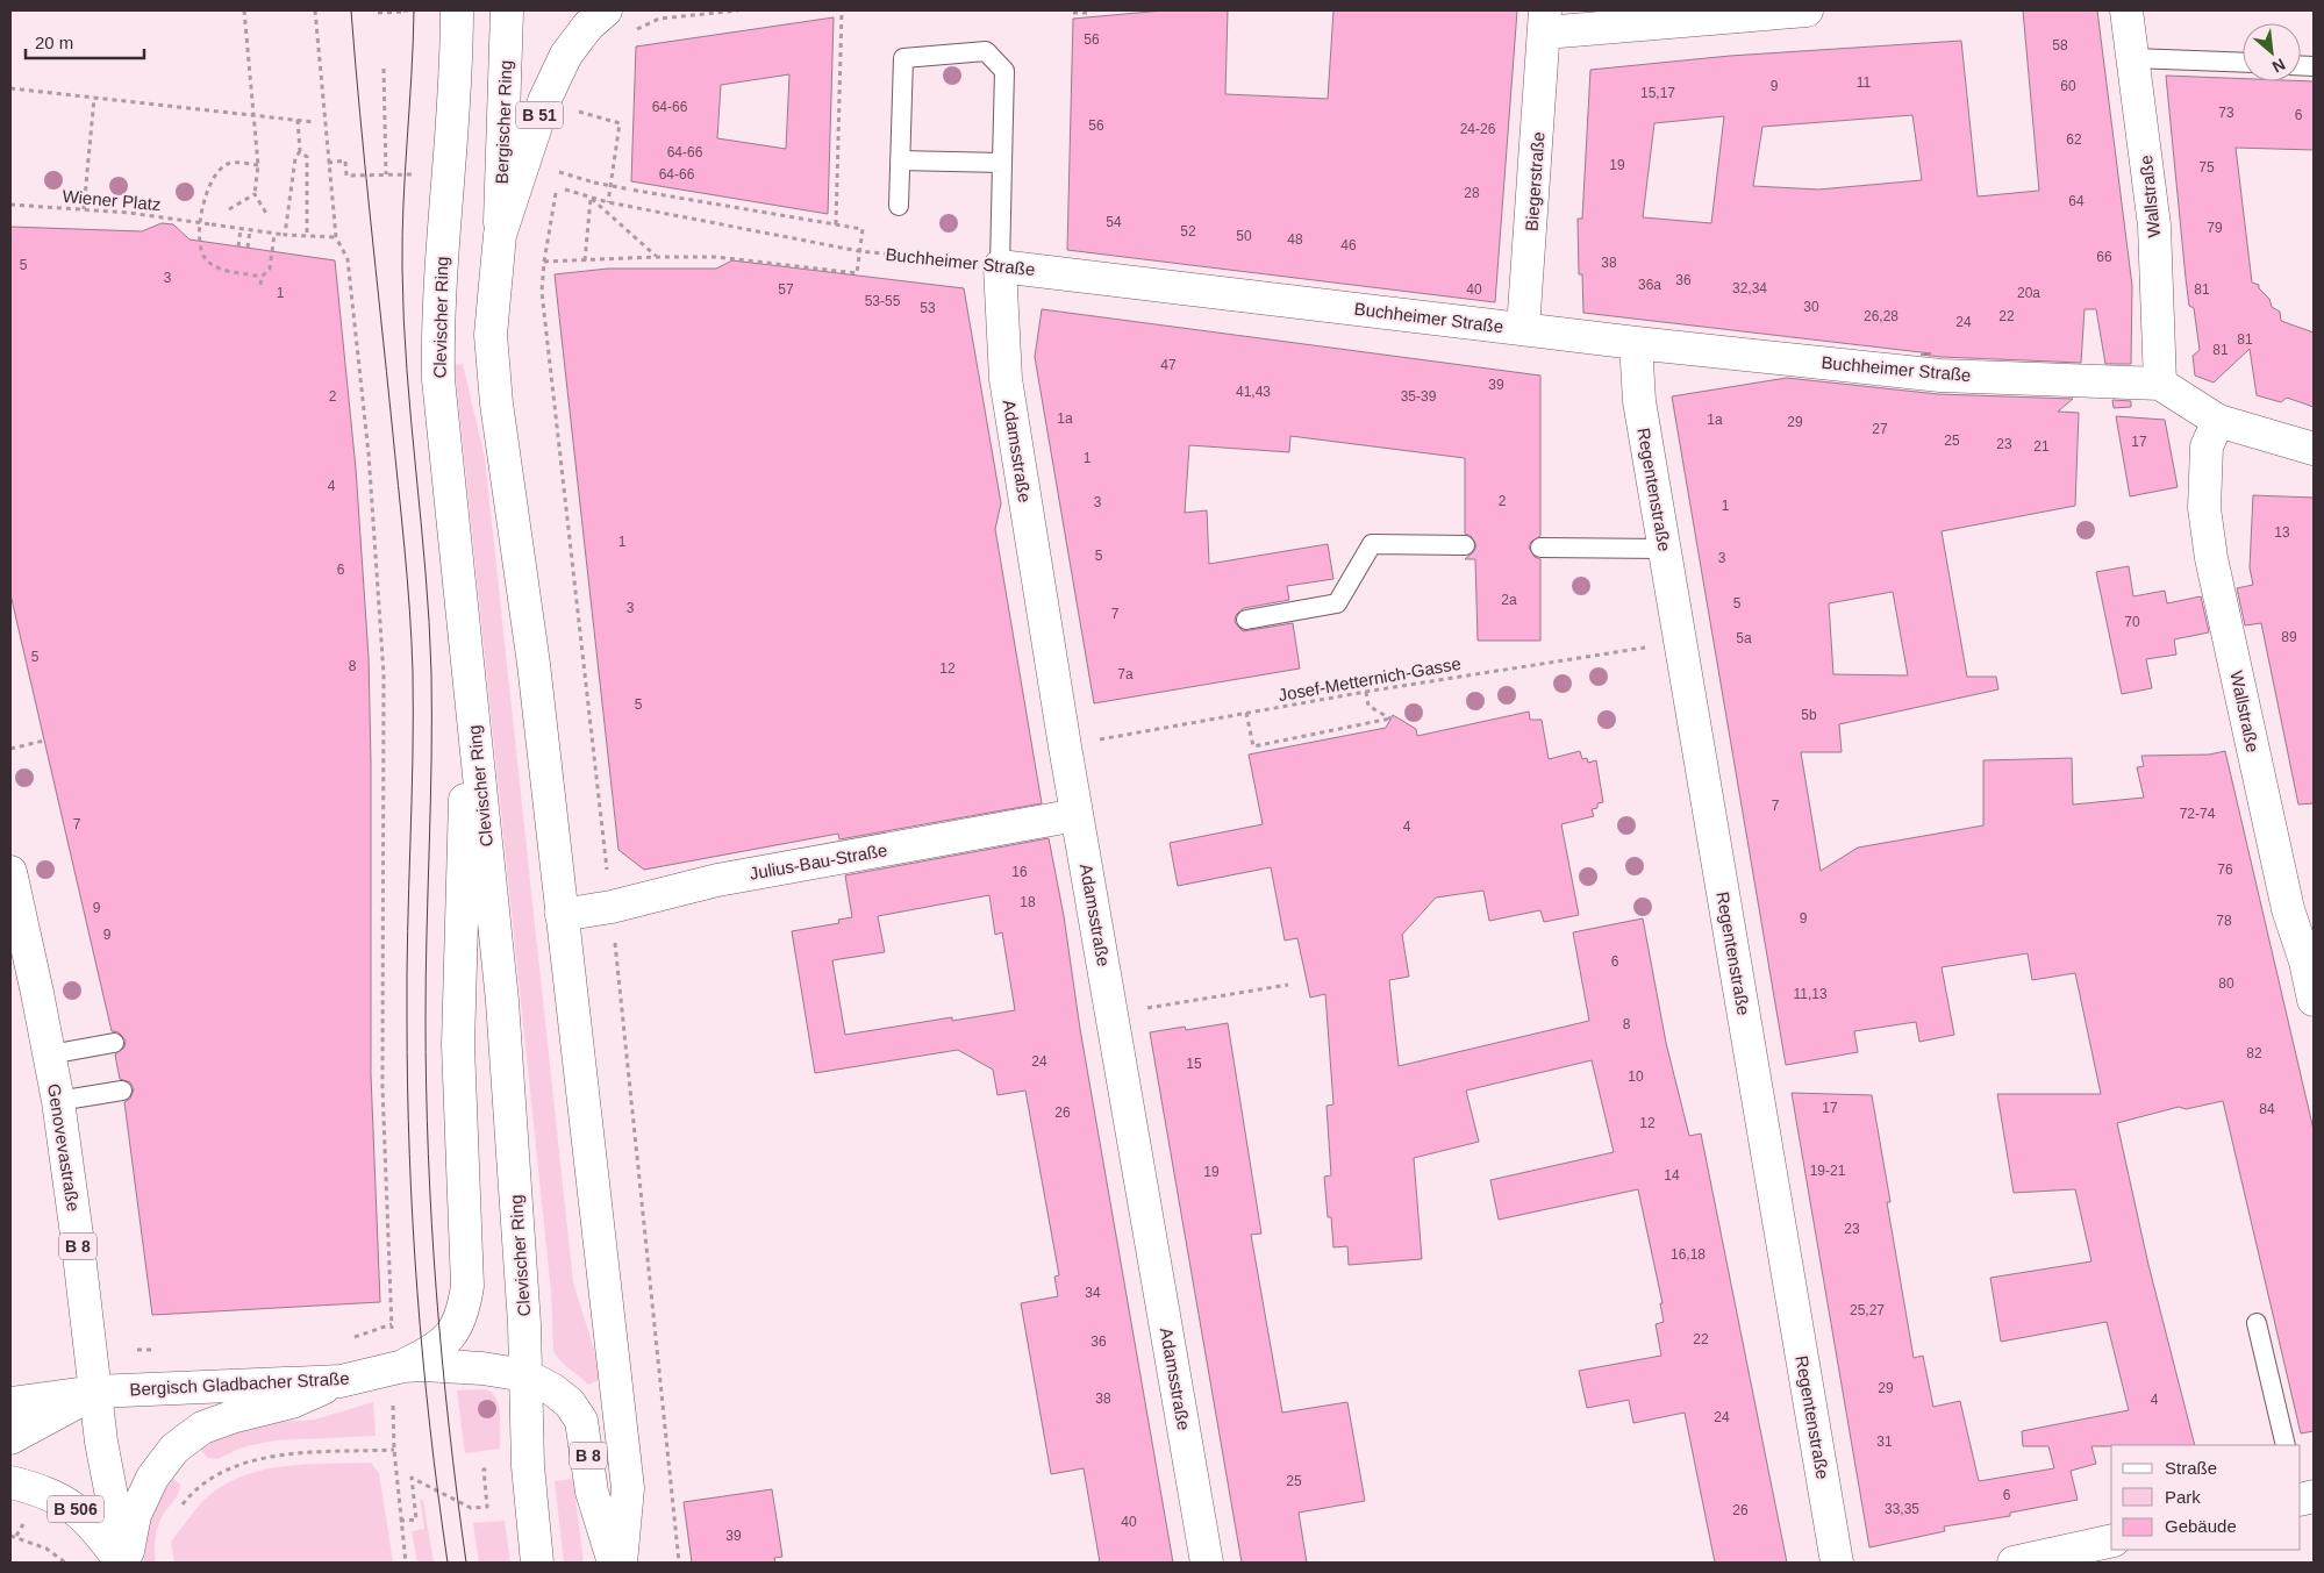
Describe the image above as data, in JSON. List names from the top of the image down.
{
  "streets": {
    "street": [
      "B 51",
      "Bergischer Ring",
      "Biegerstraße",
      "Wallstraße",
      "Buchheimer Straße",
      "Clevischer Ring",
      "Adamsstraße",
      "Regentenstraße",
      "Julius-Bau-Straße",
      "Genovevastraße",
      "B 8",
      "Bergisch Gladbacher Straße",
      "B 506"
    ],
    "path": ["Wiener Platz", "Josef-Metternich-Gasse"]
  },
  "crossings": [
    ["B 51", "Bergischer Ring"],
    ["Biegerstraße", "Buchheimer Straße"],
    ["Wallstraße", "Buchheimer Straße"],
    ["Buchheimer Straße", "Adamsstraße"],
    ["Buchheimer Straße", "Regentenstraße"],
    ["Clevischer Ring", "Bergisch Gladbacher Straße"],
    ["Adamsstraße", "Josef-Metternich-Gasse"],
    ["Adamsstraße", "Julius-Bau-Straße"],
    ["Regentenstraße", "Josef-Metternich-Gasse"],
    ["Genovevastraße", "Bergisch Gladbacher Straße"],
    ["Genovevastraße", "B 506"]
  ],
  "house_numbers": [
    "56",
    "58",
    "11",
    "9",
    "60",
    "15,17",
    "64-66",
    "73",
    "6",
    "56",
    "24-26",
    "62",
    "64-66",
    "19",
    "75",
    "64-66",
    "28",
    "64",
    "54",
    "79",
    "52",
    "50",
    "48",
    "46",
    "66",
    "38",
    "5",
    "3",
    "36",
    "36a",
    "32,34",
    "57",
    "40",
    "81",
    "1",
    "20a",
    "53-55",
    "30",
    "53",
    "26,28",
    "22",
    "24",
    "81",
    "81",
    "47",
    "39",
    "41,43",
    "2",
    "35-39",
    "1a",
    "1a",
    "29",
    "27",
    "25",
    "17",
    "23",
    "21",
    "1",
    "4",
    "2",
    "3",
    "1",
    "13",
    "1",
    "5",
    "3",
    "6",
    "2a",
    "5",
    "3",
    "7",
    "70",
    "89",
    "5a",
    "5",
    "8",
    "12",
    "7a",
    "5",
    "5b",
    "7",
    "72-74",
    "7",
    "4",
    "76",
    "16",
    "18",
    "9",
    "9",
    "78",
    "9",
    "6",
    "80",
    "11,13",
    "8",
    "82",
    "24",
    "15",
    "10",
    "17",
    "84",
    "26",
    "12",
    "19-21",
    "19",
    "14",
    "23",
    "16,18",
    "34",
    "25,27",
    "22",
    "36",
    "29",
    "38",
    "4",
    "24",
    "31",
    "25",
    "6",
    "33,35",
    "26",
    "40",
    "39"
  ],
  "legend": ["Straße", "Park", "Gebäude"],
  "scale_bar": "20 m",
  "north": "bottom right"
}
